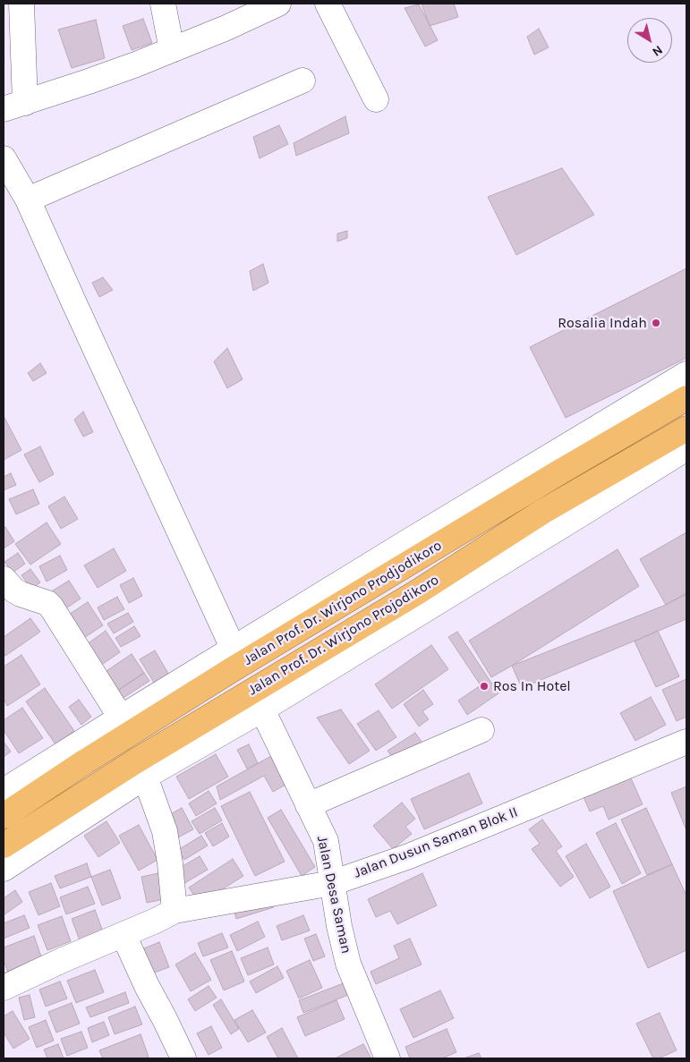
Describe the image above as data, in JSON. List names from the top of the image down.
{
  "streets": {
    "highway": ["Jalan Prof. Dr. Wirjono Prodjodikoro", "Jalan Prof. Dr. Wirjono Projodikoro"],
    "street": ["Jalan Dusun Saman Blok II", "Jalan Desa Saman"]
  },
  "crossings": [
    ["Jalan Dusun Saman Blok II", "Jalan Desa Saman"]
  ],
  "places": ["Rosalia Indah", "Ros In Hotel"],
  "north": "bottom right"
}
